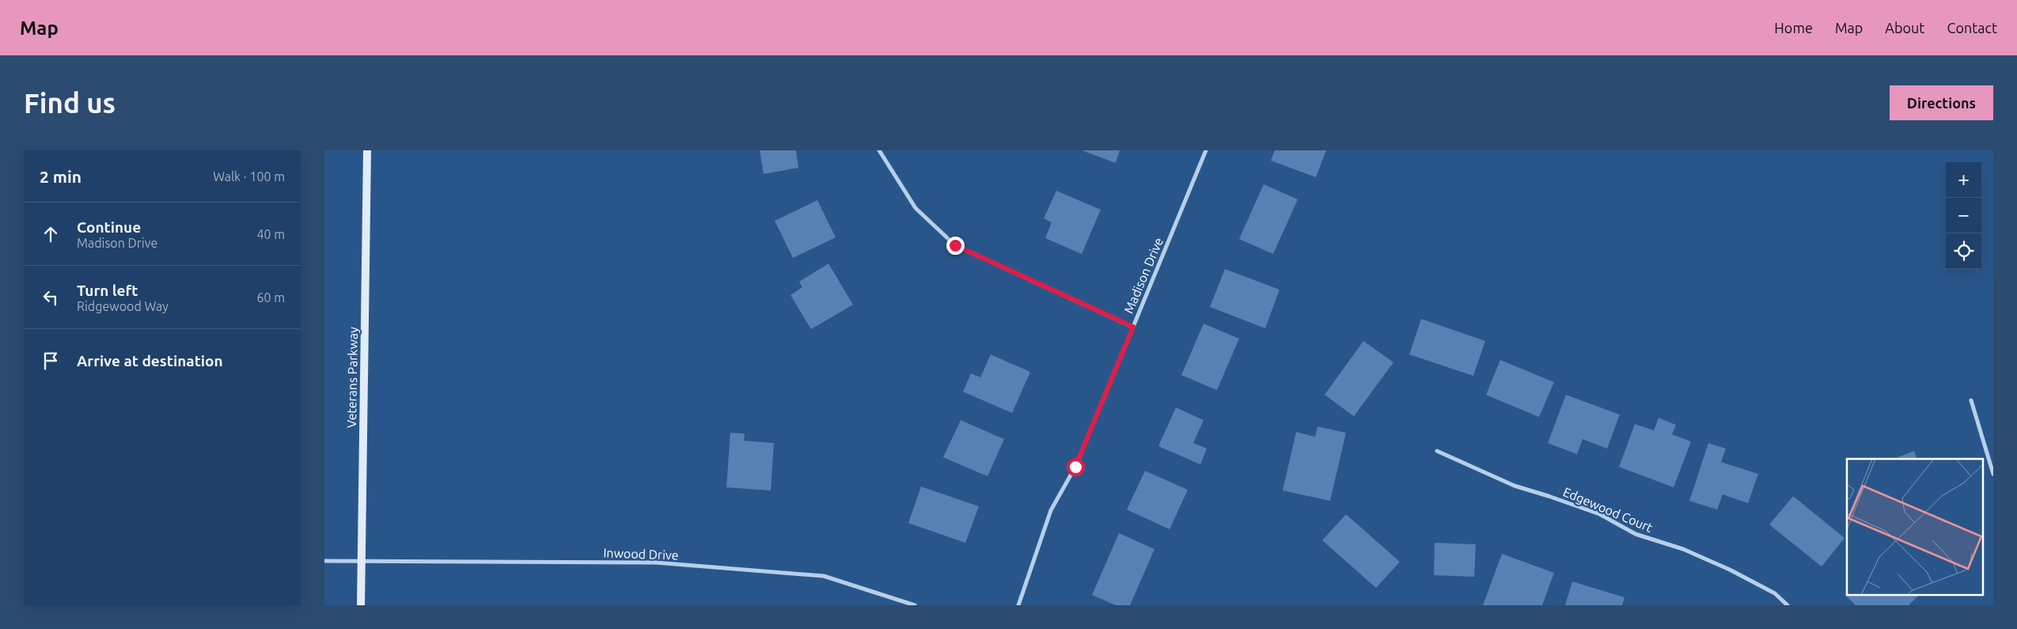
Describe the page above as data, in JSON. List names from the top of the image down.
{
  "streets": {
    "main road": ["Veterans Parkway"],
    "street": ["Madison Drive", "Edgewood Court", "Inwood Drive"]
  },
  "crossings": [
    ["Veterans Parkway", "Inwood Drive"]
  ],
  "page": {
    "header": "Map",
    "nav": [
      "Home",
      "Map",
      "About",
      "Contact"
    ],
    "buttons": "Directions",
    "title": "Find us",
    "heading": ["2 min", "Walk · 100 m"],
    "map_buttons": ["+", "−"],
    "list": [
      ["Continue", "Madison Drive", "40 m"],
      ["Turn left", "Ridgewood Way", "60 m"],
      "Arrive at destination"
    ]
  }
}
